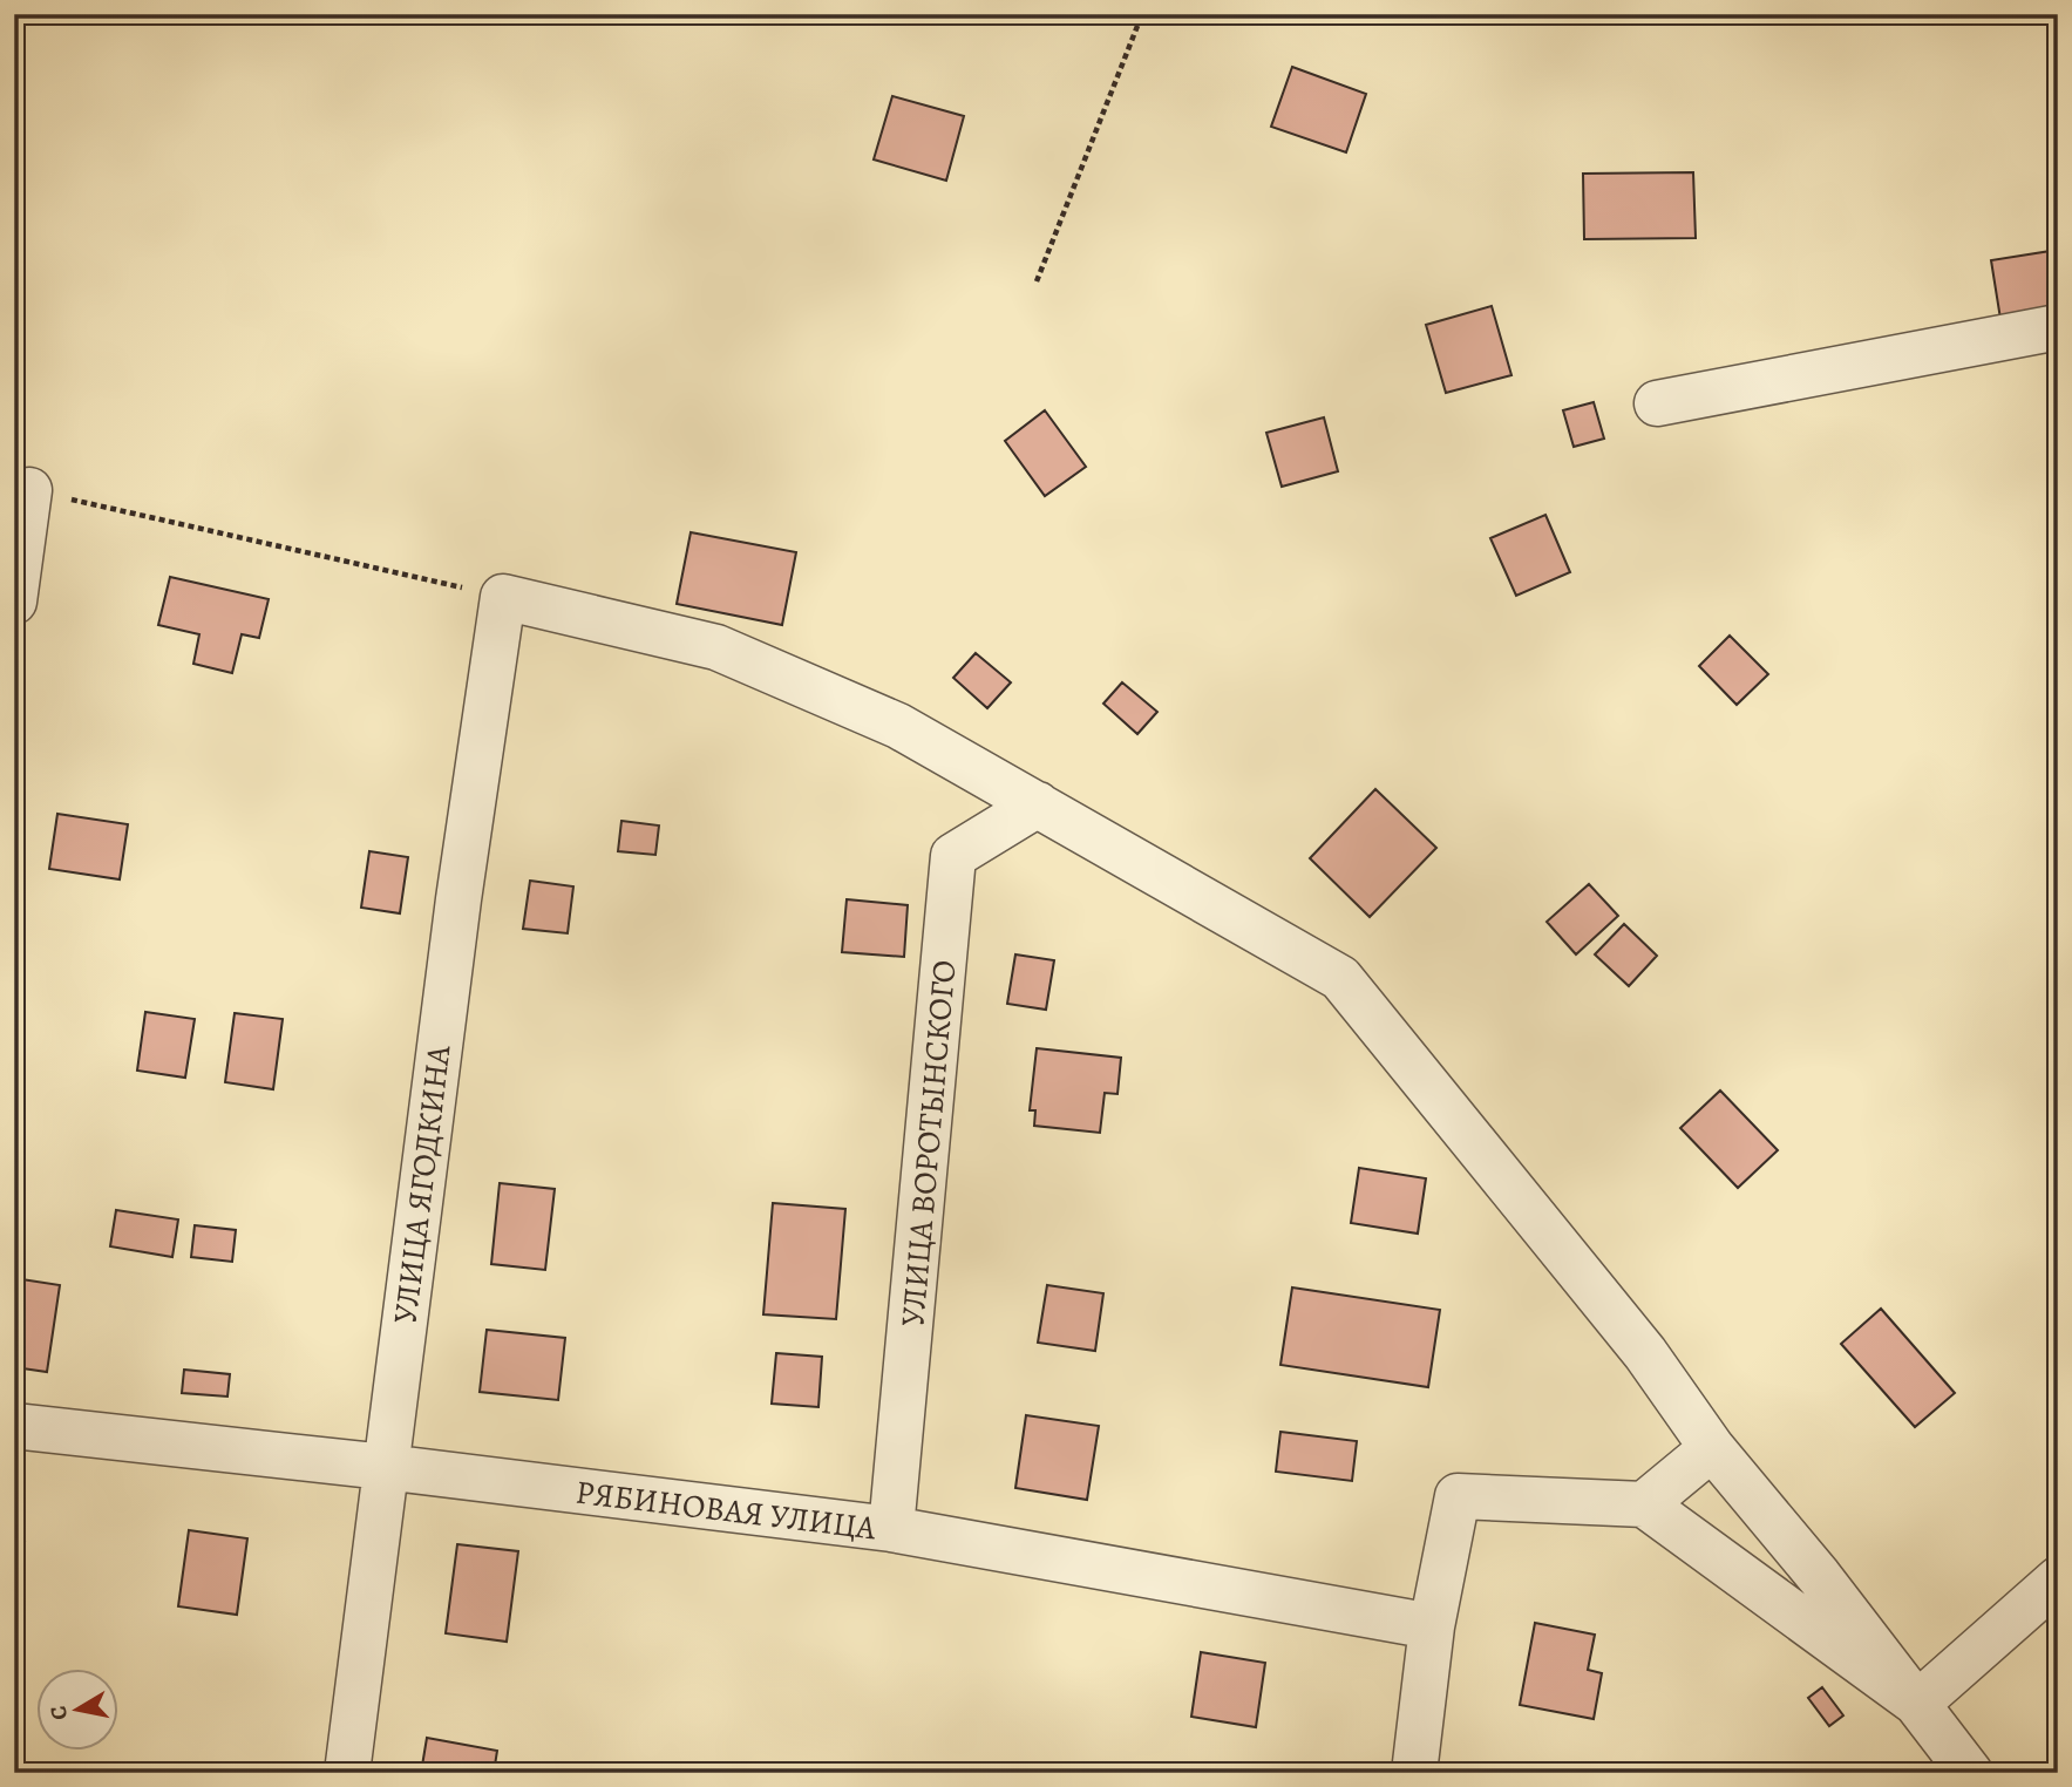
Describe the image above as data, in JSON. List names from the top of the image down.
{
  "streets": {
    "street": ["УЛИЦА ВОРОТЫНСКОГО", "УЛИЦА ЯГОДКИНА", "РЯБИНОВАЯ УЛИЦА"]
  },
  "crossings": [
    ["УЛИЦА ВОРОТЫНСКОГО", "РЯБИНОВАЯ УЛИЦА"],
    ["УЛИЦА ЯГОДКИНА", "РЯБИНОВАЯ УЛИЦА"]
  ],
  "north": "left"
}
